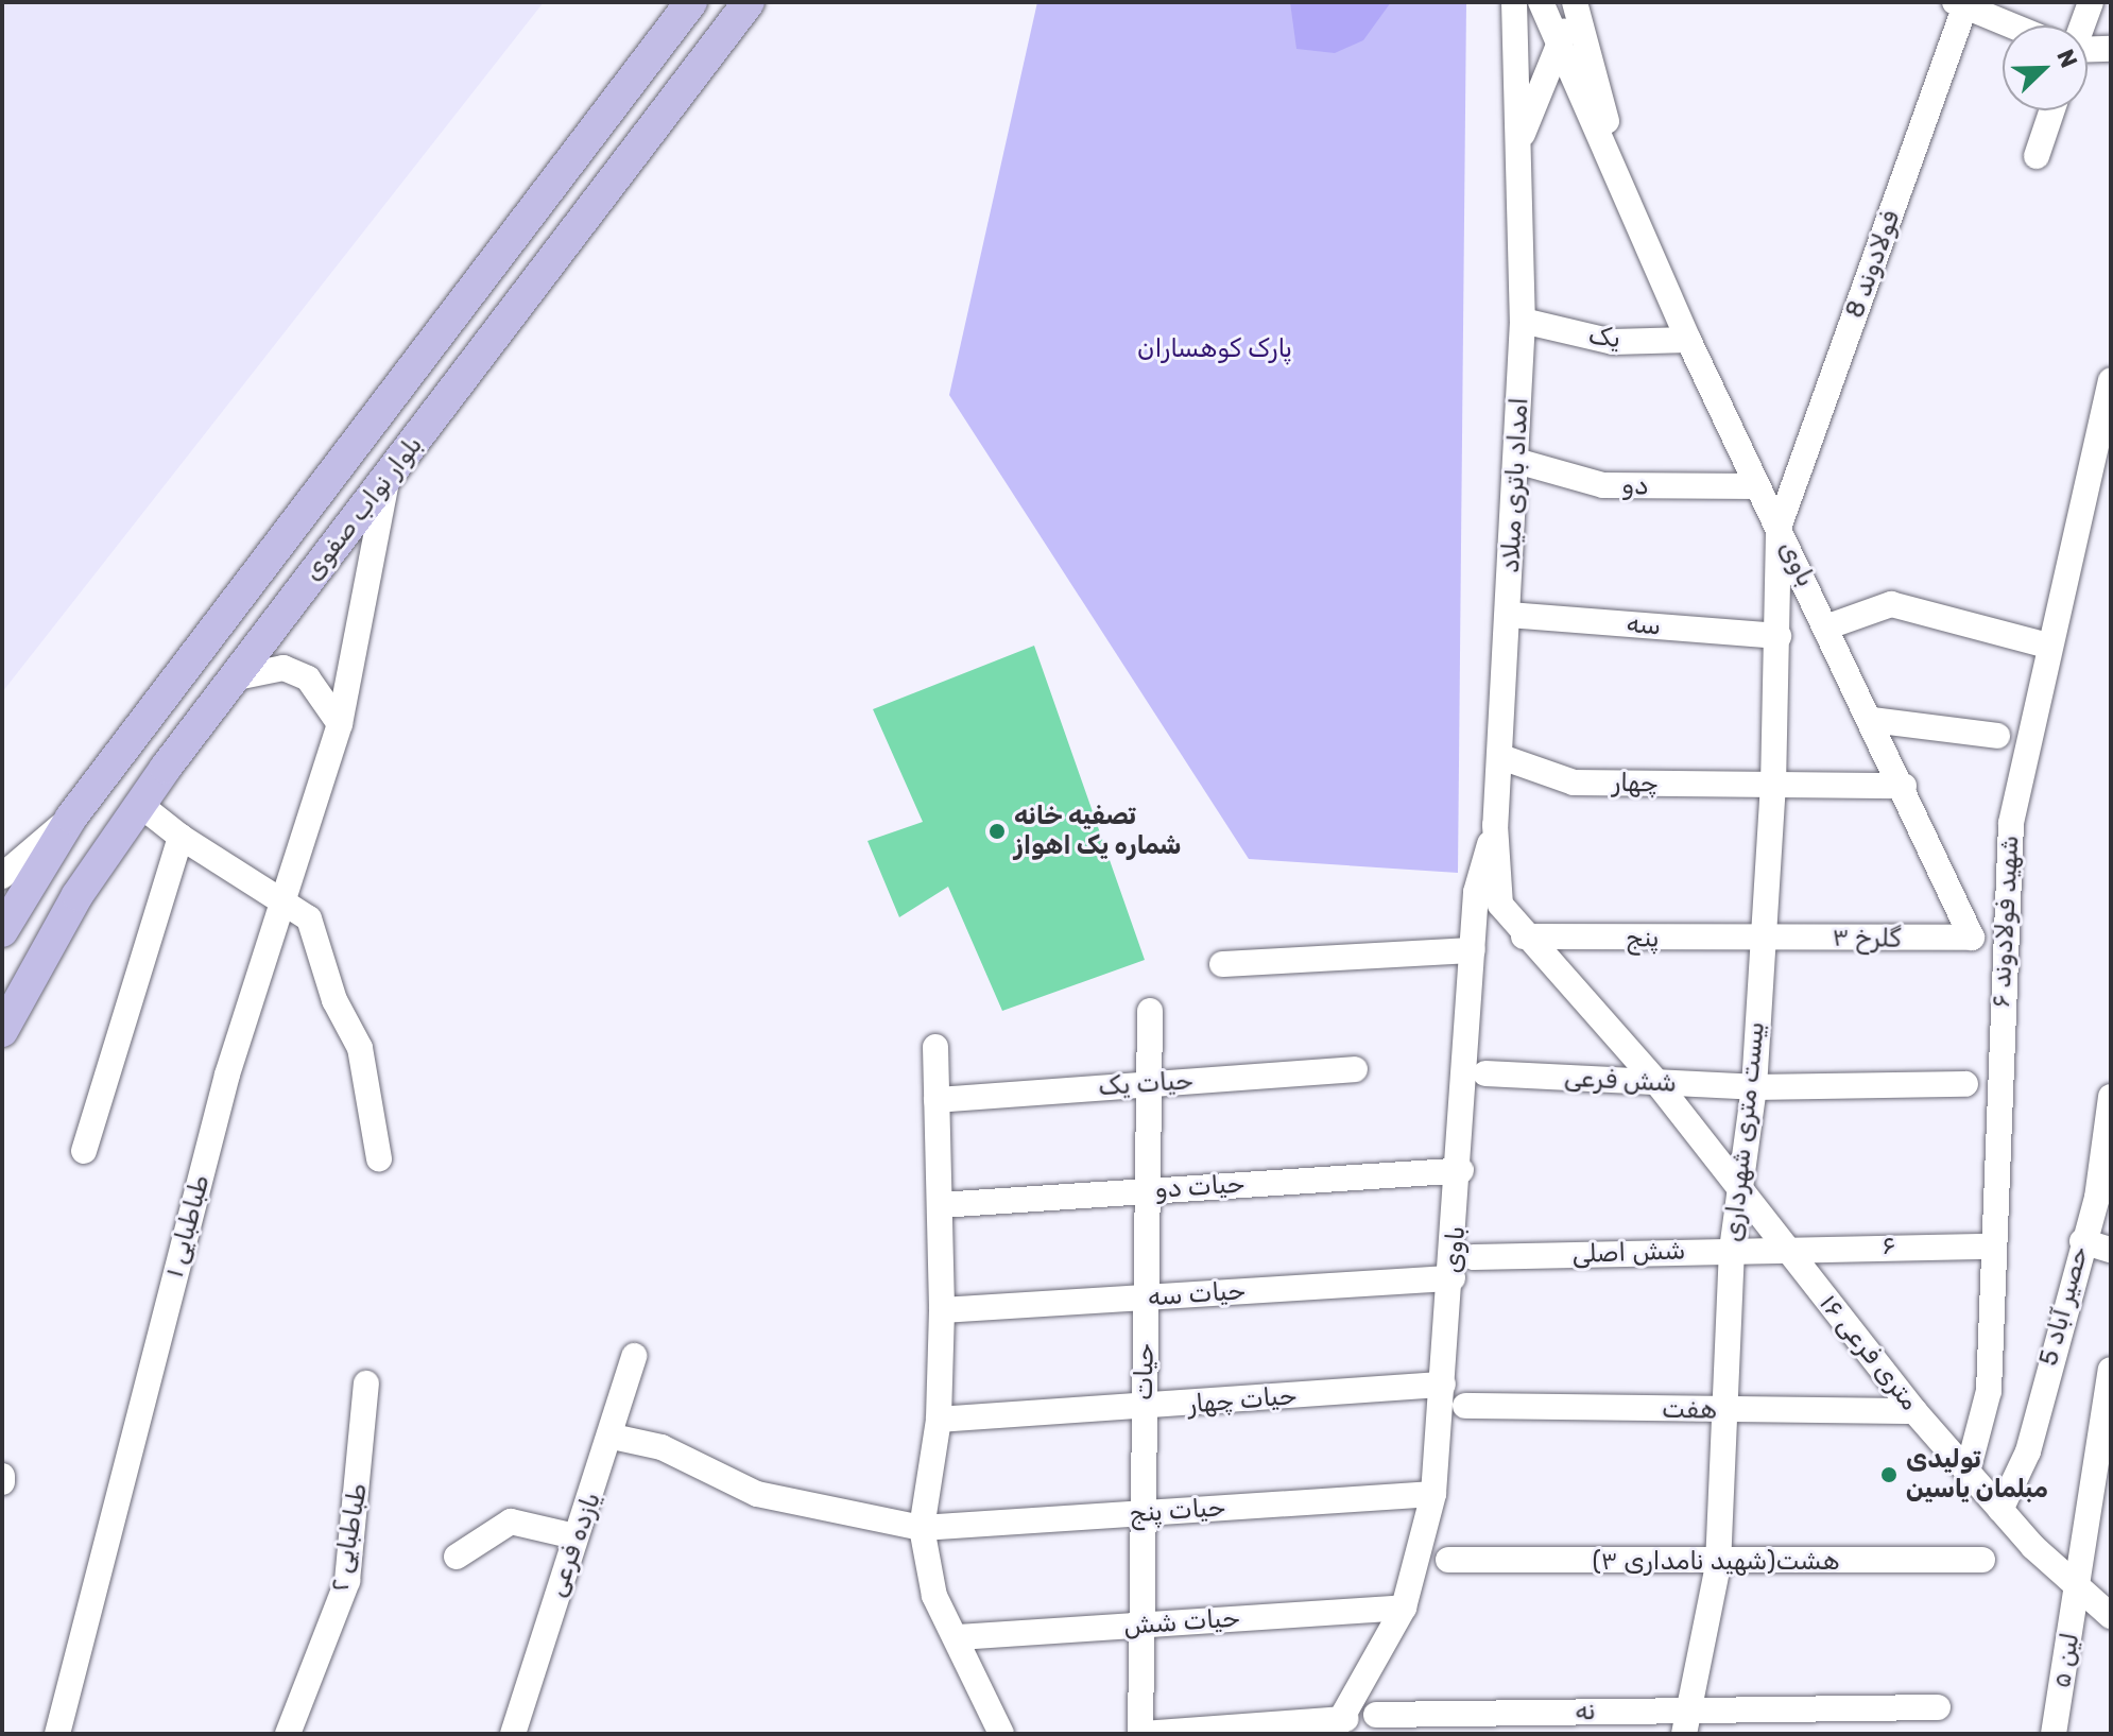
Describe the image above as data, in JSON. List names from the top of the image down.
{
  "streets": {
    "main road": ["بلوار نواب صفوی"],
    "street": [
      "فولادوند 8",
      "یک",
      "امداد باتری میلاد",
      "دو",
      "باوی",
      "سه",
      "چهار",
      "شهید فولادوند ۶",
      "پنج",
      "گلرخ ۳",
      "شش فرعی",
      "حیات یک",
      "بیست متری شهرداری",
      "حیات دو",
      "طباطبایی ۱",
      "۶",
      "شش اصلی",
      "حیات سه",
      "حصیر آباد 5",
      "۱۶ متری فرعی",
      "حیات",
      "حیات چهار",
      "هفت",
      "حیات پنج",
      "طباطبایی ۲",
      "یازده فرعی",
      "هشت(شهید نامداری ۳)",
      "حیات شش",
      "لین ۵",
      "نه"
    ]
  },
  "crossings": [
    ["فولادوند 8", "باوی"],
    ["فولادوند 8", "بیست متری شهرداری"],
    ["یک", "امداد باتری میلاد"],
    ["یک", "باوی"],
    ["امداد باتری میلاد", "دو"],
    ["امداد باتری میلاد", "باوی"],
    ["امداد باتری میلاد", "سه"],
    ["امداد باتری میلاد", "چهار"],
    ["امداد باتری میلاد", "۱۶ متری فرعی"],
    ["دو", "باوی"],
    ["بلوار نواب صفوی", "طباطبایی ۱"],
    ["باوی", "چهار"],
    ["باوی", "گلرخ ۳"],
    ["باوی", "بیست متری شهرداری"],
    ["باوی", "حیات دو"],
    ["باوی", "حیات سه"],
    ["باوی", "۱۶ متری فرعی"],
    ["باوی", "حیات چهار"],
    ["باوی", "حیات پنج"],
    ["باوی", "حیات شش"],
    ["سه", "بیست متری شهرداری"],
    ["چهار", "بیست متری شهرداری"],
    ["شهید فولادوند ۶", "۶"],
    ["شهید فولادوند ۶", "۱۶ متری فرعی"],
    ["پنج", "گلرخ ۳"],
    ["پنج", "بیست متری شهرداری"],
    ["پنج", "۱۶ متری فرعی"],
    ["گلرخ ۳", "بیست متری شهرداری"],
    ["شش فرعی", "بیست متری شهرداری"],
    ["شش فرعی", "۱۶ متری فرعی"],
    ["حیات یک", "حیات"],
    ["بیست متری شهرداری", "شش اصلی"],
    ["بیست متری شهرداری", "۱۶ متری فرعی"],
    ["بیست متری شهرداری", "هفت"],
    ["بیست متری شهرداری", "هشت(شهید نامداری ۳)"],
    ["بیست متری شهرداری", "نه"],
    ["حیات دو", "حیات"],
    ["۶", "شش اصلی"],
    ["۶", "۱۶ متری فرعی"],
    ["شش اصلی", "۱۶ متری فرعی"],
    ["حیات سه", "حیات"],
    ["حصیر آباد 5", "۱۶ متری فرعی"],
    ["۱۶ متری فرعی", "هفت"],
    ["۱۶ متری فرعی", "لین ۵"],
    ["حیات", "حیات چهار"],
    ["حیات", "حیات پنج"],
    ["حیات", "حیات شش"],
    ["حیات پنج", "یازده فرعی"]
  ],
  "parks": ["پارک کوهساران"],
  "places": ["تصفیه خانه شماره یک اهواز", "تولیدی مبلمان یاسین"],
  "north": "top right"
}
